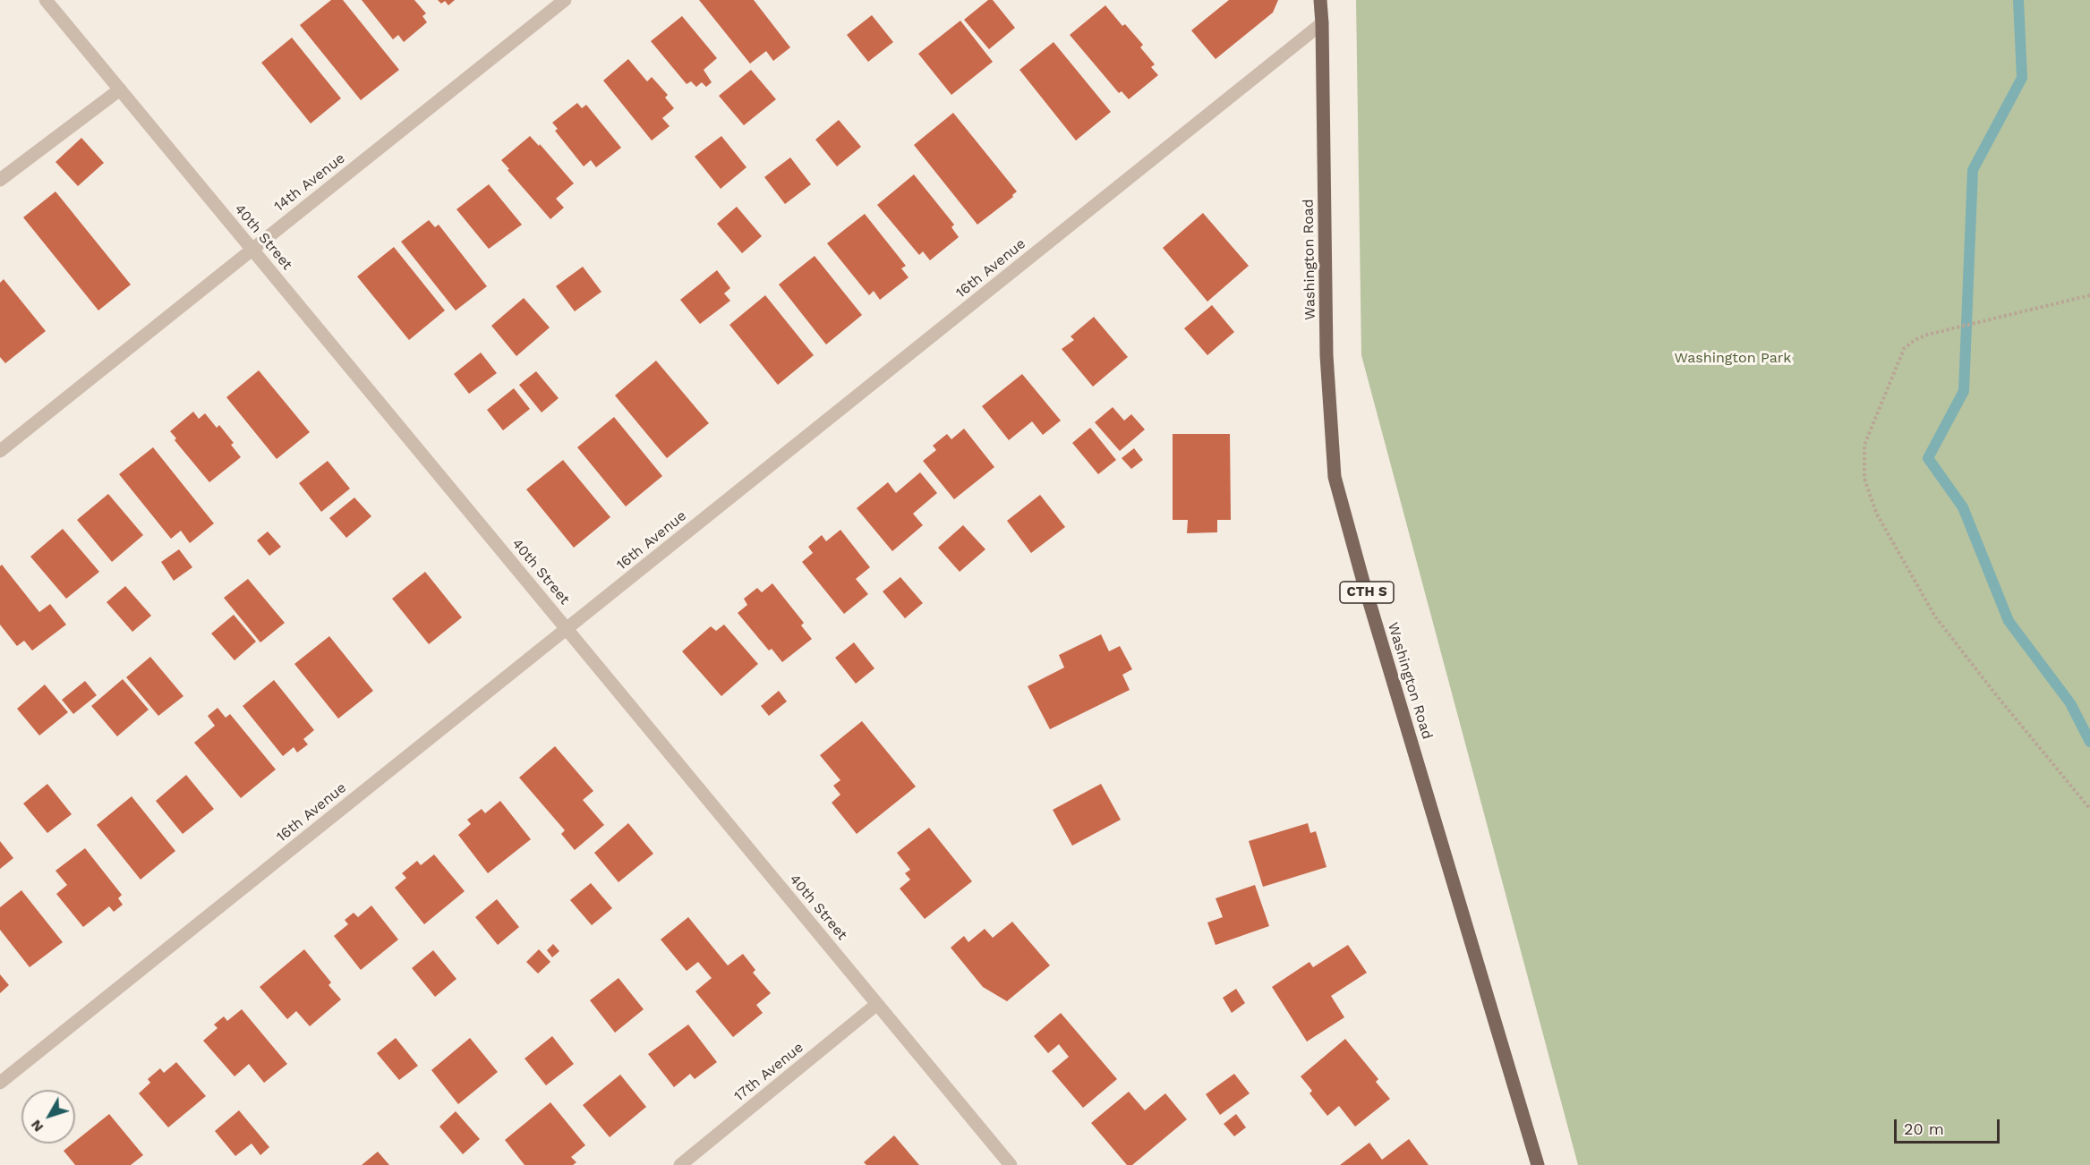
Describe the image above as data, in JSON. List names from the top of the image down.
{
  "streets": {
    "main road": ["Washington Road", "CTH S"],
    "street": [
      "14th Avenue",
      "40th Street",
      "16th Avenue",
      "17th Avenue"
    ]
  },
  "crossings": [
    ["14th Avenue", "40th Street"],
    ["40th Street", "16th Avenue"],
    ["40th Street", "17th Avenue"],
    ["Washington Road", "16th Avenue"]
  ],
  "parks": ["Washington Park"],
  "scale_bar": "20 m",
  "north": "bottom left"
}
